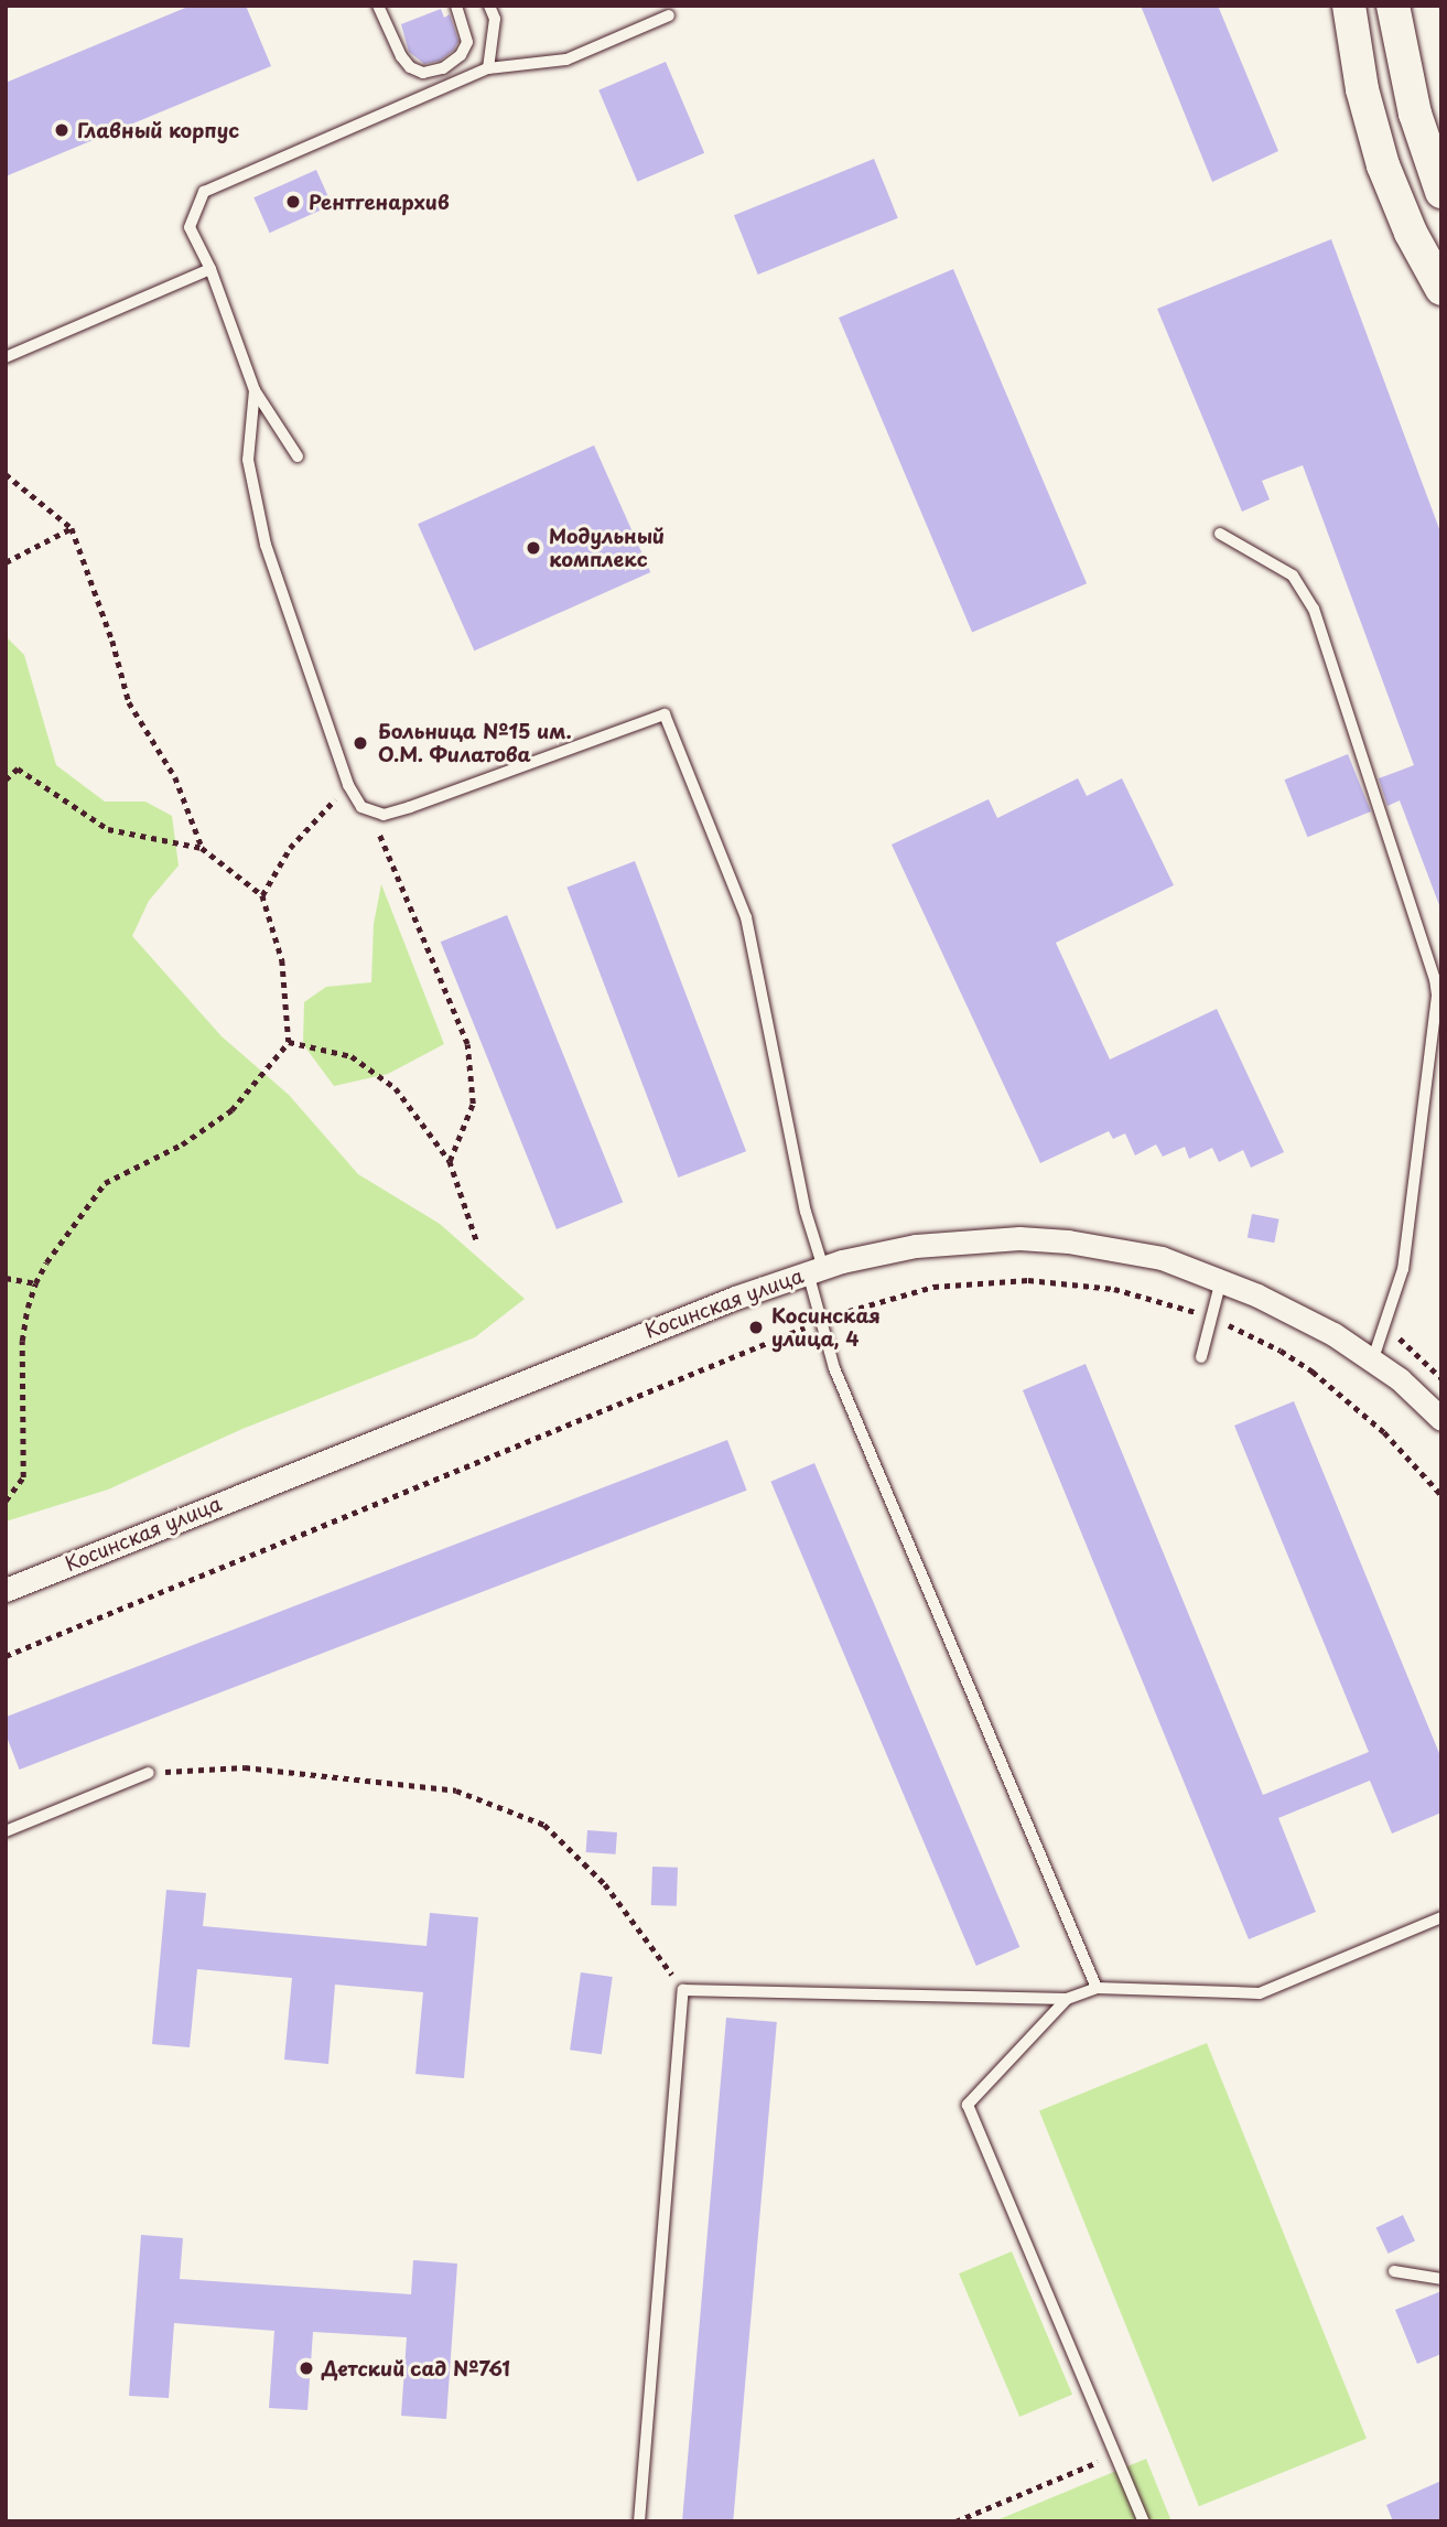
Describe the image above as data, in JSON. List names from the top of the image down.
{
  "streets": {
    "street": ["Косинская улица"]
  },
  "places": [
    "Главный корпус",
    "Рентгенархив",
    "Модульный комплекс",
    "Больница №15 им. О.М. Филатова",
    "Косинская улица, 4",
    "Детский сад №761"
  ]
}
